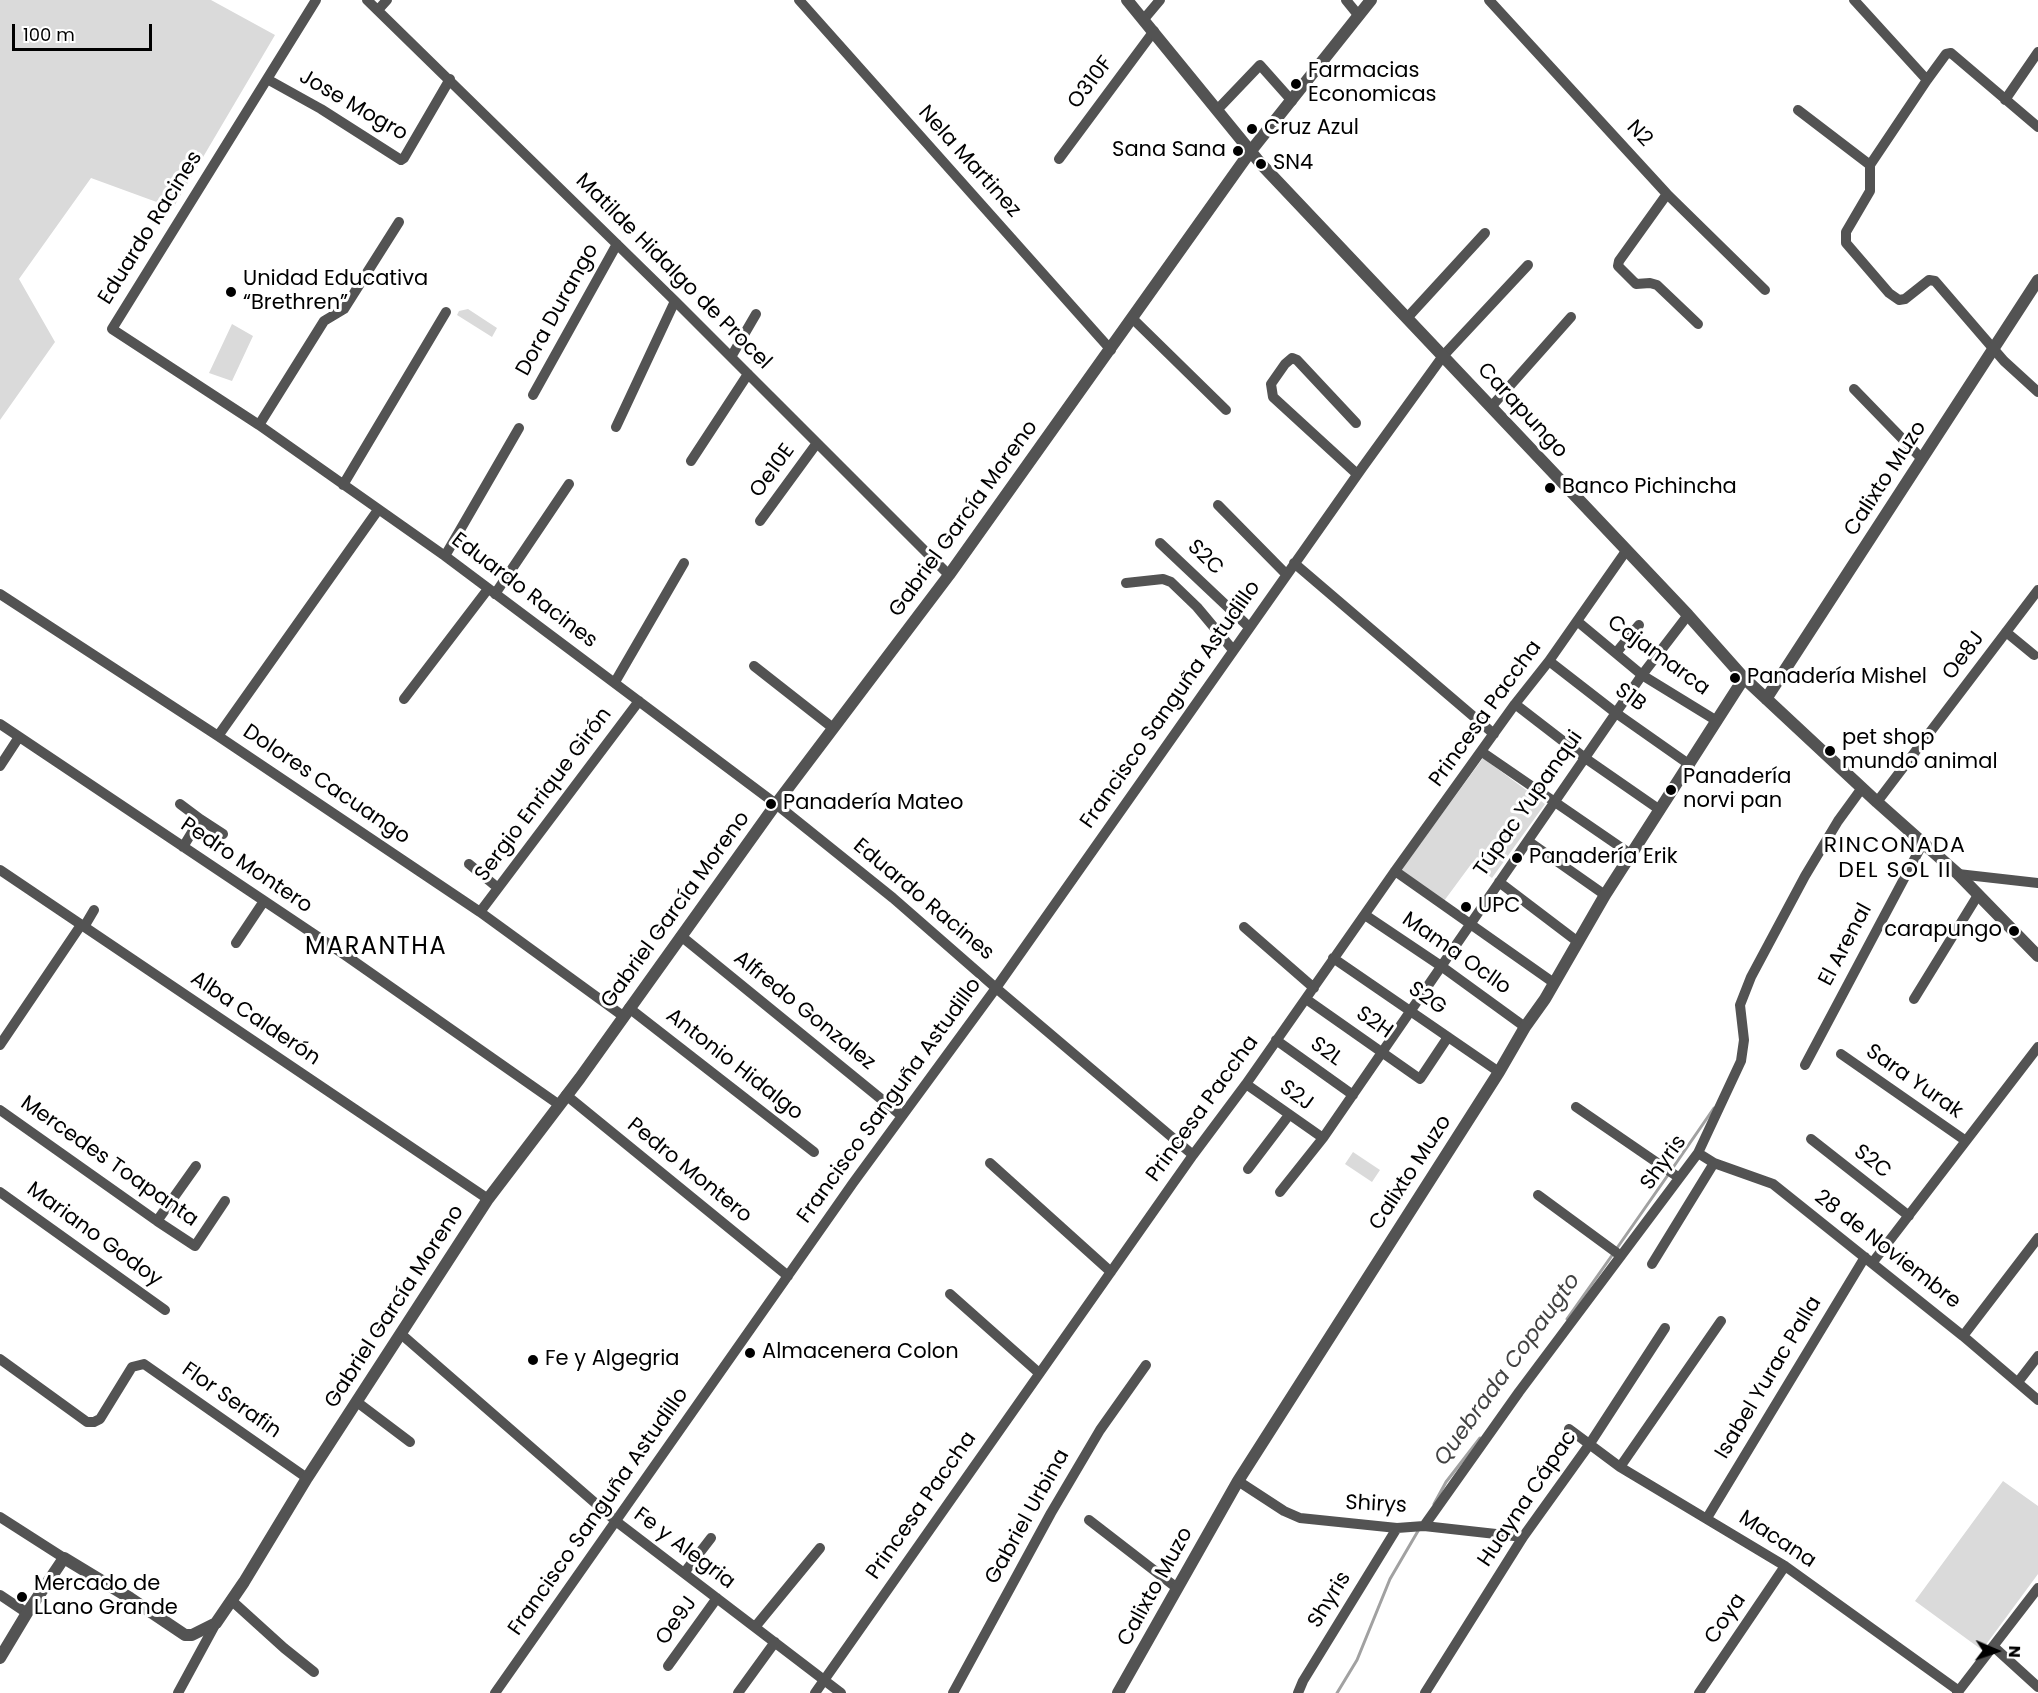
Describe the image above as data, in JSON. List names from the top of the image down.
{
  "streets": {
    "street": [
      "O310F",
      "Jose Mogro",
      "N2",
      "Nela Martinez",
      "Eduardo Racines",
      "Matilde Hidalgo de Procel",
      "Dora Durango",
      "Carapungo",
      "Oe10E",
      "Calixto Muzo",
      "Gabriel García Moreno",
      "S2C",
      "Cajamarca",
      "Oe8J",
      "S1B",
      "Francisco Sanguña Astudillo",
      "Princesa Paccha",
      "Dolores Cacuango",
      "Sergio Enrique Girón",
      "Túpac Yupanqui",
      "Pedro Montero",
      "El Arenal",
      "Mama Ocllo",
      "S2G",
      "Alfredo Gonzalez",
      "Alba Calderón",
      "S2H",
      "S2L",
      "Antonio Hidalgo",
      "Sara Yurak",
      "S2J",
      "Mercedes Toapanta",
      "Shyris",
      "Mariano Godoy",
      "28 de Noviembre",
      "Isabel Yurac Palla",
      "Flor Serafin",
      "Huayna Cápac",
      "Shirys",
      "Gabriel Urbina",
      "Macana",
      "Fe y Alegria",
      "Coya",
      "Oe9J"
    ]
  },
  "crossings": [
    ["O310F", "Carapungo"],
    ["Jose Mogro", "Eduardo Racines"],
    ["Jose Mogro", "Matilde Hidalgo de Procel"],
    ["Nela Martinez", "Gabriel García Moreno"],
    ["Eduardo Racines", "Gabriel García Moreno"],
    ["Eduardo Racines", "Francisco Sanguña Astudillo"],
    ["Eduardo Racines", "Princesa Paccha"],
    ["Eduardo Racines", "Sergio Enrique Girón"],
    ["Matilde Hidalgo de Procel", "Dora Durango"],
    ["Matilde Hidalgo de Procel", "Oe10E"],
    ["Matilde Hidalgo de Procel", "Gabriel García Moreno"],
    ["Carapungo", "Calixto Muzo"],
    ["Carapungo", "Gabriel García Moreno"],
    ["Carapungo", "Oe8J"],
    ["Carapungo", "Francisco Sanguña Astudillo"],
    ["Carapungo", "Princesa Paccha"],
    ["Carapungo", "Túpac Yupanqui"],
    ["Carapungo", "El Arenal"],
    ["Carapungo", "Shyris"],
    ["Calixto Muzo", "Cajamarca"],
    ["Calixto Muzo", "S1B"],
    ["Calixto Muzo", "Mama Ocllo"],
    ["Calixto Muzo", "S2G"],
    ["Calixto Muzo", "Shirys"],
    ["Gabriel García Moreno", "Dolores Cacuango"],
    ["Gabriel García Moreno", "Pedro Montero"],
    ["Gabriel García Moreno", "Alfredo Gonzalez"],
    ["Gabriel García Moreno", "Alba Calderón"],
    ["Gabriel García Moreno", "Antonio Hidalgo"],
    ["Gabriel García Moreno", "Flor Serafin"],
    ["Gabriel García Moreno", "Fe y Alegria"],
    ["S2C", "Francisco Sanguña Astudillo"],
    ["S2C", "Isabel Yurac Palla"],
    ["Cajamarca", "Princesa Paccha"],
    ["Cajamarca", "Túpac Yupanqui"],
    ["S1B", "Princesa Paccha"],
    ["S1B", "Túpac Yupanqui"],
    ["Francisco Sanguña Astudillo", "Pedro Montero"],
    ["Francisco Sanguña Astudillo", "Alfredo Gonzalez"],
    ["Francisco Sanguña Astudillo", "Fe y Alegria"],
    ["Princesa Paccha", "Mama Ocllo"],
    ["Princesa Paccha", "S2G"],
    ["Princesa Paccha", "S2H"],
    ["Princesa Paccha", "S2L"],
    ["Princesa Paccha", "S2J"],
    ["Princesa Paccha", "Fe y Alegria"],
    ["Dolores Cacuango", "Sergio Enrique Girón"],
    ["Dolores Cacuango", "Antonio Hidalgo"],
    ["Túpac Yupanqui", "Mama Ocllo"],
    ["Túpac Yupanqui", "S2G"],
    ["Túpac Yupanqui", "S2H"],
    ["Túpac Yupanqui", "S2L"],
    ["Túpac Yupanqui", "S2J"],
    ["S2G", "S2H"],
    ["Sara Yurak", "Isabel Yurac Palla"],
    ["Shyris", "28 de Noviembre"],
    ["Shyris", "Shirys"],
    ["28 de Noviembre", "Isabel Yurac Palla"],
    ["Isabel Yurac Palla", "Macana"],
    ["Huayna Cápac", "Shirys"],
    ["Huayna Cápac", "Macana"],
    ["Macana", "Coya"],
    ["Fe y Alegria", "Oe9J"]
  ],
  "districts": ["RINCONADA DEL SOL II", "MARANTHA"],
  "water": ["Quebrada Copaugto"],
  "places": [
    "Farmacias Economicas",
    "Cruz Azul",
    "Sana Sana",
    "SN4",
    "Unidad Educativa “Brethren”",
    "Banco Pichincha",
    "Panadería Mishel",
    "pet shop mundo animal",
    "Panadería norvi pan",
    "Panadería Mateo",
    "Panadería Erik",
    "UPC",
    "carapungo",
    "Almacenera Colon",
    "Fe y Algegria",
    "Mercado de LLano Grande"
  ],
  "scale_bar": "100 m",
  "north": "right"
}
